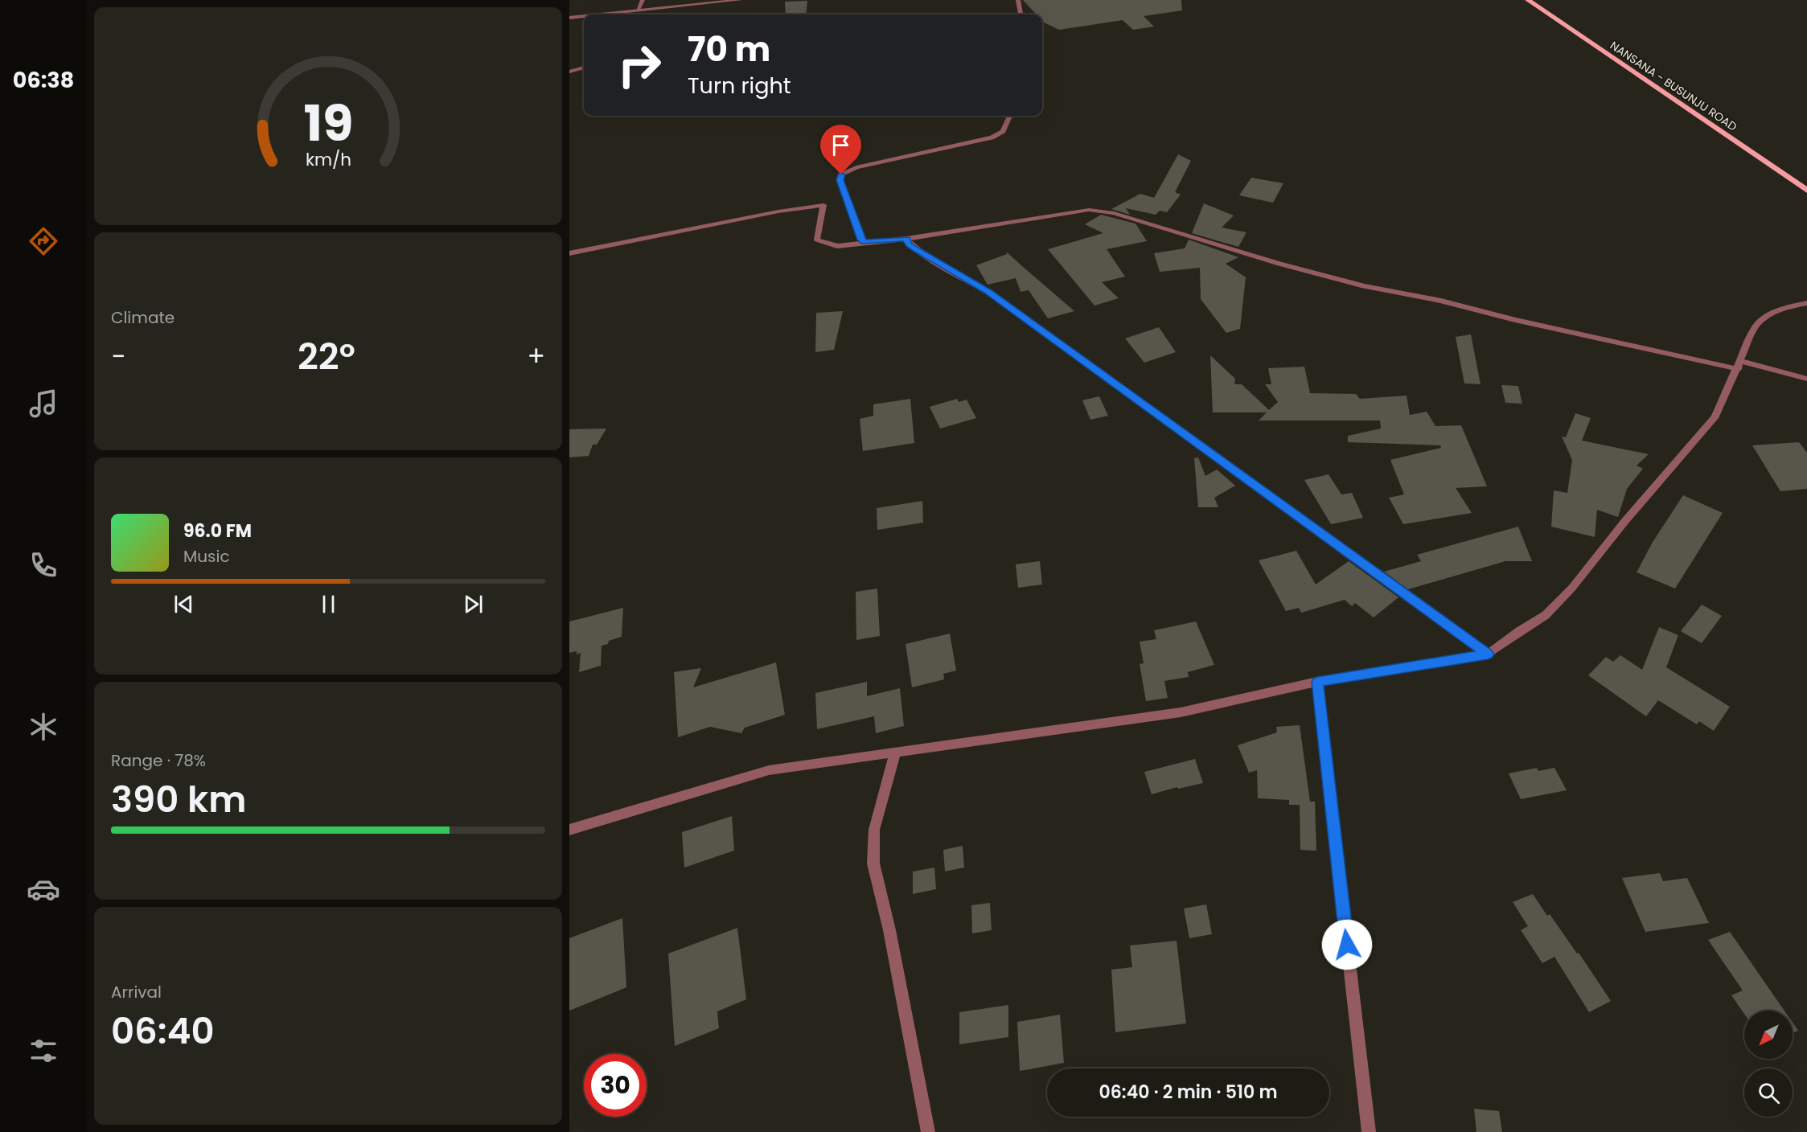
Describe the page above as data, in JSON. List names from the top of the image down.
{
  "streets": {
    "main road": ["NANSANA - BUSUNJU ROAD"]
  },
  "north": "bottom left",
  "page": {
    "tabs": "06:38",
    "turn": ["70 m", "Turn right"],
    "tile": [
      "Climate",
      ["Range · 78%", "390 km"],
      ["Arrival", "06:40"]
    ],
    "heat": ["−", "22°", "+"],
    "song": ["96.0 FM", "Music"],
    "limit": "30",
    "trip": "06:40 · 2 min · 510 m",
    "gauge": ["19", "km/h"]
  }
}
